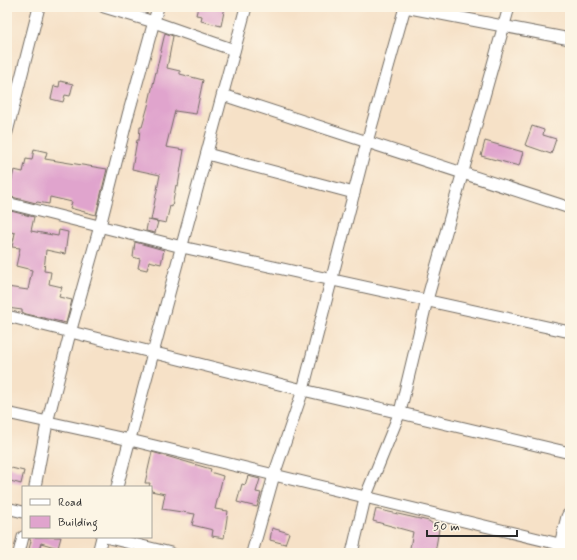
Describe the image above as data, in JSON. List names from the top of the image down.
{
  "legend": ["Road", "Building"],
  "scale_bar": "50 m"
}
